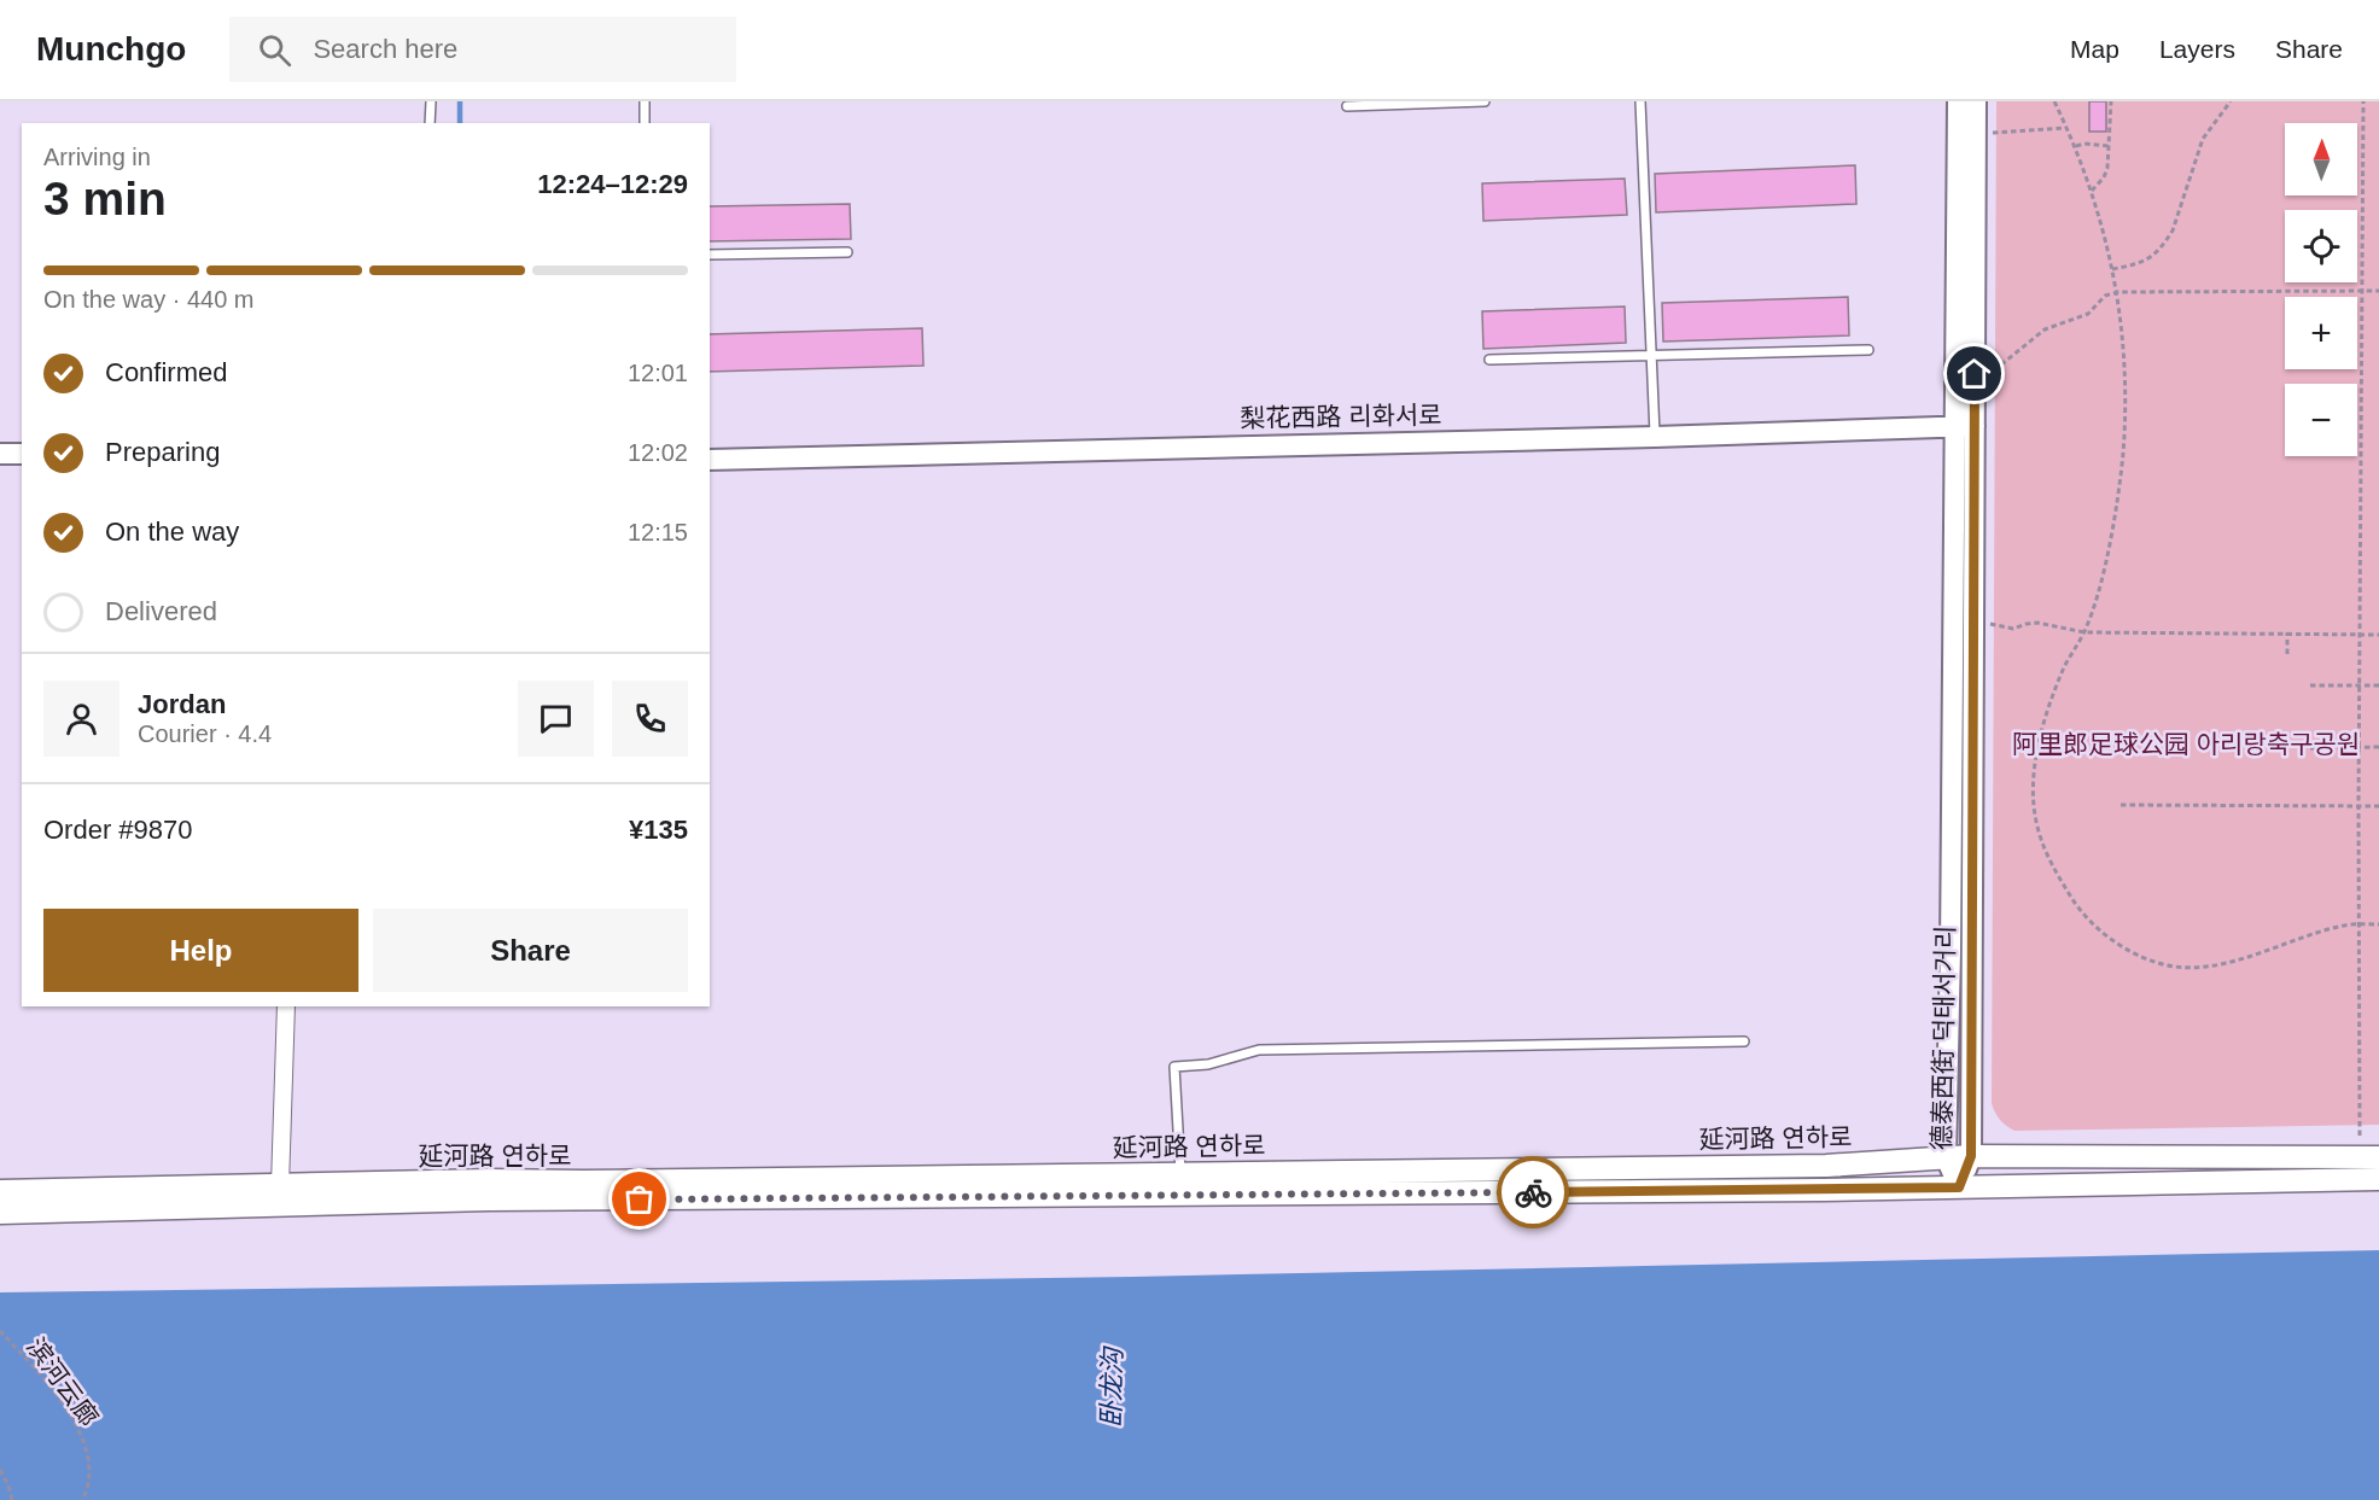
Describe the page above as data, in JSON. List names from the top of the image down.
{
  "streets": {
    "main road": ["延河路 연하로"],
    "street": ["梨花西路 리화서로", "德泰西街 덕태서거리"],
    "path": ["滨河云廊"]
  },
  "crossings": [
    ["梨花西路 리화서로", "德泰西街 덕태서거리"],
    ["德泰西街 덕태서거리", "延河路 연하로"]
  ],
  "water": ["卧龙沟"],
  "parks": ["阿里郎足球公园 아리랑축구공원"],
  "north": "top",
  "page": {
    "header": "Munchgo",
    "search": "Search here",
    "nav": ["Map", "Layers", "Share"],
    "map_buttons": ["+", "−"],
    "heading": ["3 min", "Arriving in", "12:24–12:29"],
    "panel": [
      "Jordan",
      "Courier · 4.4",
      "Order #9870",
      "¥135"
    ],
    "bar": "On the way · 440 m",
    "list": [
      ["Confirmed", "12:01"],
      ["Preparing", "12:02"],
      ["On the way", "12:15"],
      "Delivered"
    ],
    "buttons": ["Help", "Share"]
  }
}
